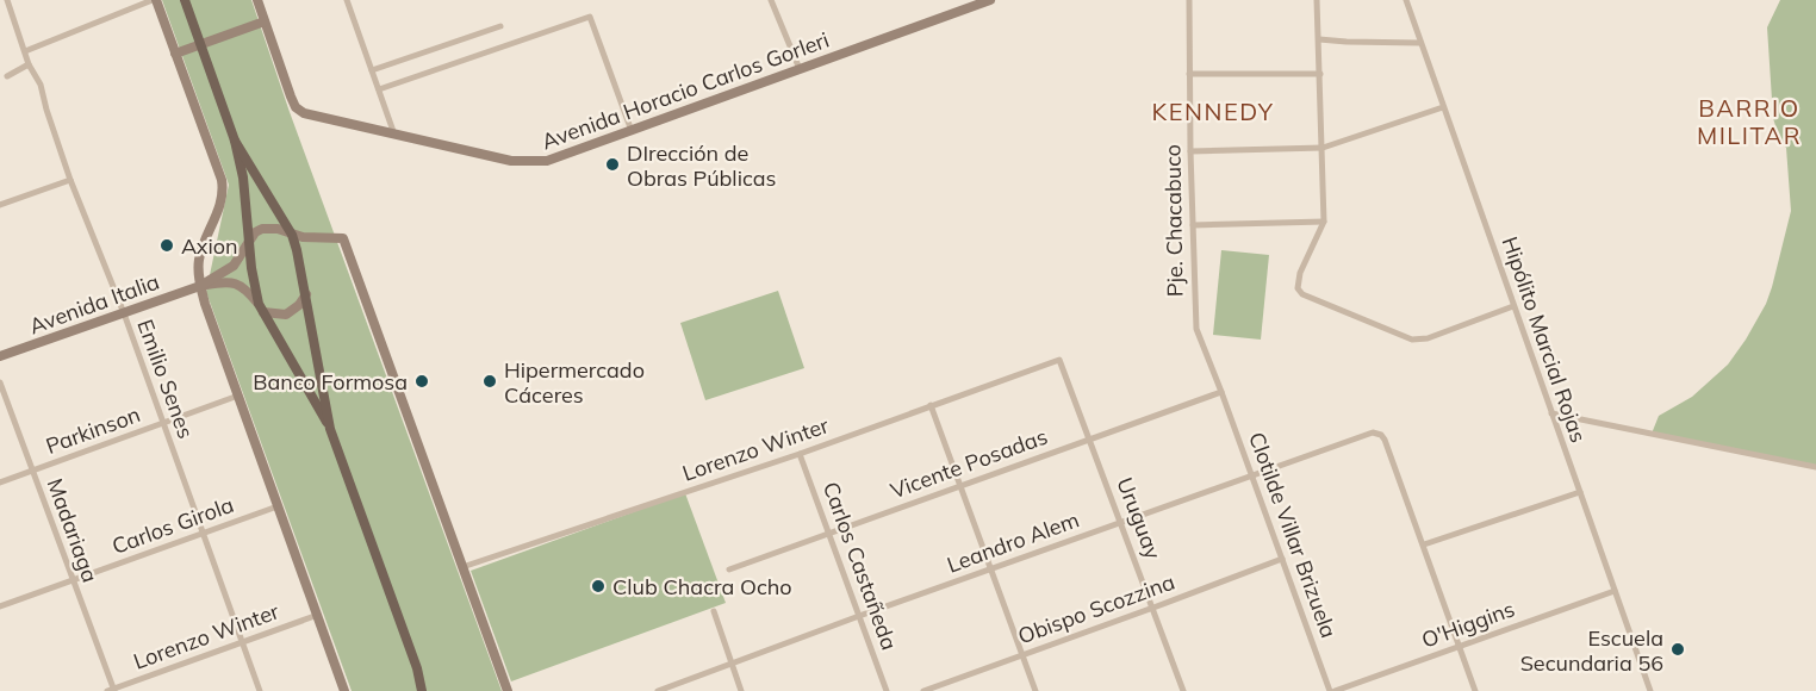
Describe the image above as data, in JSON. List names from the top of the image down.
{
  "streets": {
    "main road": ["Avenida Horacio Carlos Gorleri", "Avenida Italia"],
    "street": [
      "Pje. Chacabuco",
      "Hipólito Marcial Rojas",
      "Emilio Senes",
      "Parkinson",
      "Lorenzo Winter",
      "Vicente Posadas",
      "Uruguay",
      "Carlos Girola",
      "Madariaga",
      "Clotilde Villar Brizuela",
      "Leandro Alem",
      "Carlos Castañeda",
      "Obispo Scozzina",
      "O'Higgins"
    ]
  },
  "crossings": [
    ["Pje. Chacabuco", "Vicente Posadas"],
    ["Pje. Chacabuco", "Clotilde Villar Brizuela"],
    ["Avenida Italia", "Emilio Senes"],
    ["Hipólito Marcial Rojas", "O'Higgins"],
    ["Emilio Senes", "Parkinson"],
    ["Emilio Senes", "Lorenzo Winter"],
    ["Emilio Senes", "Carlos Girola"],
    ["Parkinson", "Madariaga"],
    ["Lorenzo Winter", "Uruguay"],
    ["Lorenzo Winter", "Madariaga"],
    ["Lorenzo Winter", "Carlos Castañeda"],
    ["Vicente Posadas", "Uruguay"],
    ["Vicente Posadas", "Clotilde Villar Brizuela"],
    ["Vicente Posadas", "Carlos Castañeda"],
    ["Uruguay", "Leandro Alem"],
    ["Uruguay", "Obispo Scozzina"],
    ["Carlos Girola", "Madariaga"],
    ["Clotilde Villar Brizuela", "Leandro Alem"],
    ["Clotilde Villar Brizuela", "Obispo Scozzina"],
    ["Clotilde Villar Brizuela", "O'Higgins"],
    ["Leandro Alem", "Carlos Castañeda"]
  ],
  "districts": ["BARRIO MILITAR", "KENNEDY"],
  "places": [
    "DIrección de Obras Públicas",
    "Axion",
    "Banco Formosa",
    "Hipermercado Cáceres",
    "Club Chacra Ocho",
    "Escuela Secundaria 56"
  ]
}
